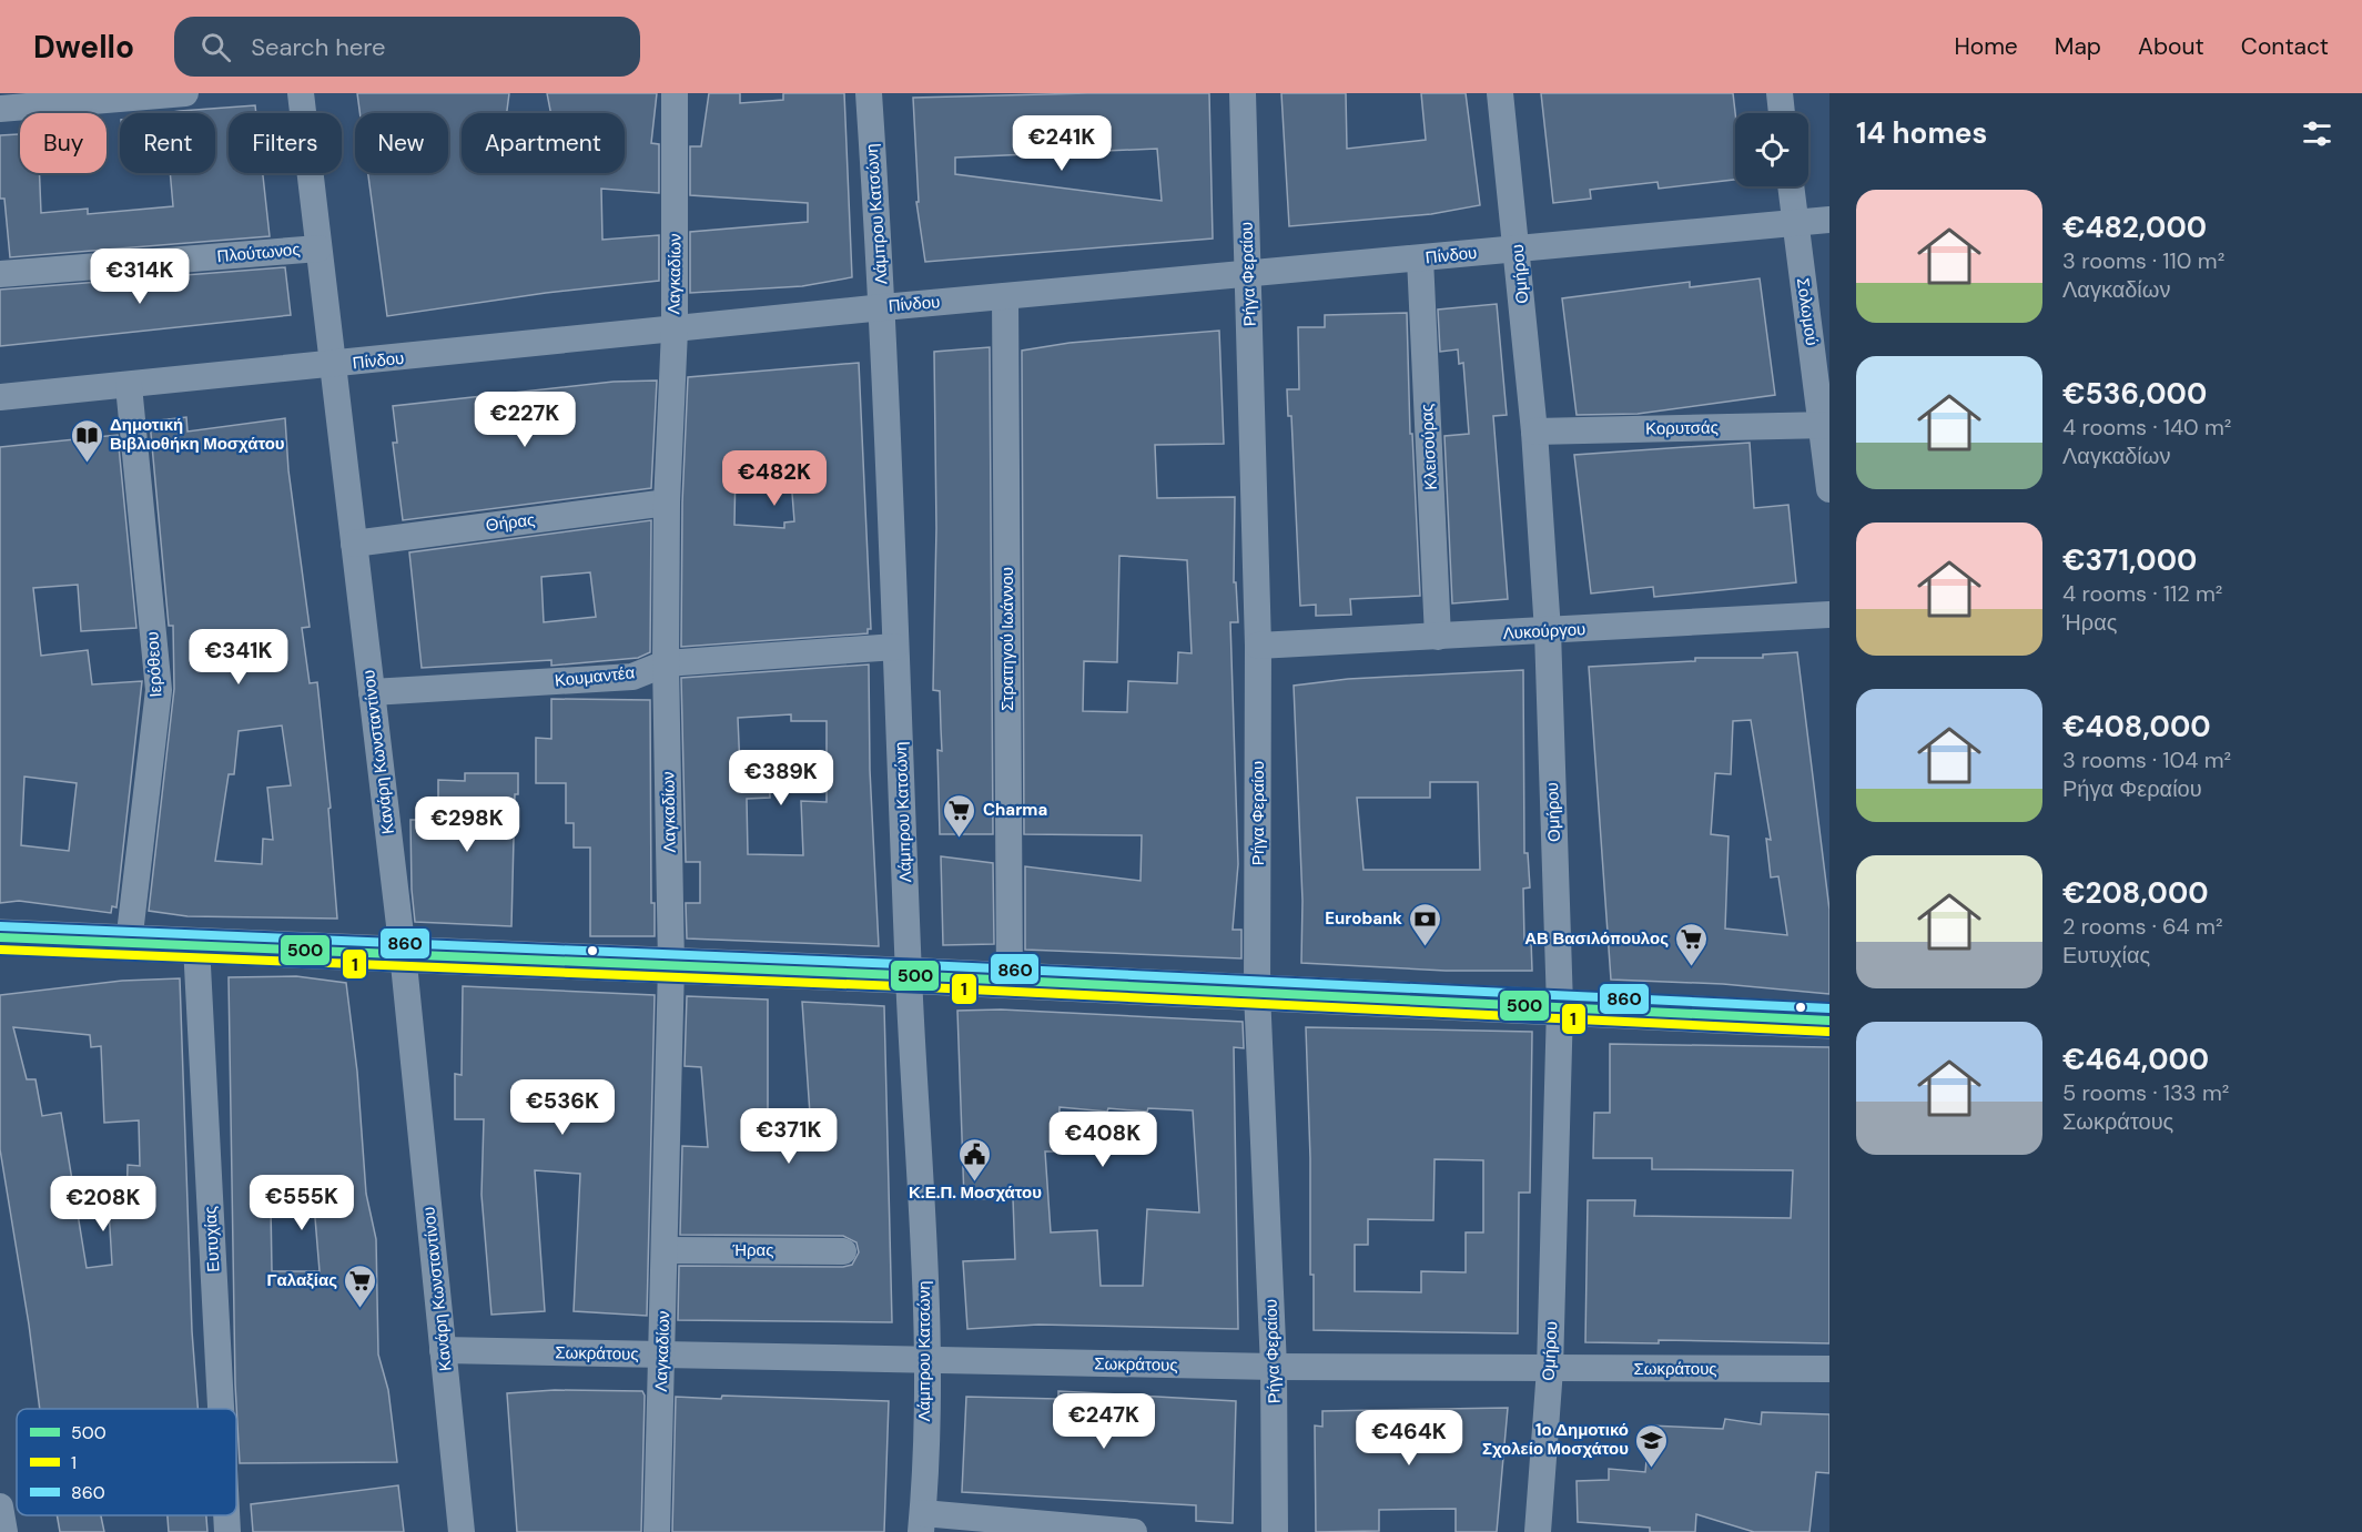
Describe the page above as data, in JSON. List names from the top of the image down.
{
  "streets": {
    "street": [
      "Λάμπρου Κατσώνη",
      "Πλούτωνος",
      "Πίνδου",
      "Λαγκαδίων",
      "Ρήγα Φεραίου",
      "Ομήρου",
      "Σολωμού",
      "Κορυτσάς",
      "Κλεισούρας",
      "Θήρας",
      "Λυκούργου",
      "Στρατηγού Ιωάννου",
      "Ιερόθεου",
      "Κουμαντέα",
      "Κανάρη Κωνσταντίνου",
      "Ευτυχίας",
      "Ήρας",
      "Σωκράτους"
    ]
  },
  "crossings": [
    ["Λάμπρου Κατσώνη", "Πίνδου"],
    ["Λάμπρου Κατσώνη", "Κουμαντέα"],
    ["Λάμπρου Κατσώνη", "Σωκράτους"],
    ["Πλούτωνος", "Κανάρη Κωνσταντίνου"],
    ["Πίνδου", "Λαγκαδίων"],
    ["Πίνδου", "Ρήγα Φεραίου"],
    ["Πίνδου", "Ομήρου"],
    ["Πίνδου", "Σολωμού"],
    ["Πίνδου", "Κλεισούρας"],
    ["Πίνδου", "Στρατηγού Ιωάννου"],
    ["Πίνδου", "Ιερόθεου"],
    ["Πίνδου", "Κανάρη Κωνσταντίνου"],
    ["Λαγκαδίων", "Θήρας"],
    ["Λαγκαδίων", "Κουμαντέα"],
    ["Λαγκαδίων", "Ήρας"],
    ["Λαγκαδίων", "Σωκράτους"],
    ["Ρήγα Φεραίου", "Λυκούργου"],
    ["Ρήγα Φεραίου", "Σωκράτους"],
    ["Ομήρου", "Κορυτσάς"],
    ["Ομήρου", "Λυκούργου"],
    ["Ομήρου", "Σωκράτους"],
    ["Σολωμού", "Κορυτσάς"],
    ["Κλεισούρας", "Λυκούργου"],
    ["Θήρας", "Κανάρη Κωνσταντίνου"],
    ["Κουμαντέα", "Κανάρη Κωνσταντίνου"],
    ["Κανάρη Κωνσταντίνου", "Σωκράτους"]
  ],
  "places": {
    "library": ["Δημοτική Βιβλιοθήκη Μοσχάτου"],
    "supermarket": ["Charma", "ΑΒ Βασιλόπουλος", "Γαλαξίας"],
    "bank": ["Eurobank"],
    "public building": ["Κ.Ε.Π. Μοσχάτου"],
    "school or university": ["1ο Δημοτικό Σχολείο Μοσχάτου"]
  },
  "lines": ["transit line 860", "transit line 500", "transit line 1"],
  "legend": ["500", "1", "860"],
  "page": {
    "header": "Dwello",
    "search": "Search here",
    "nav": [
      "Home",
      "Map",
      "About",
      "Contact"
    ],
    "heading": "14 homes",
    "chip": [
      "Buy",
      "Rent",
      "Filters",
      "New",
      "Apartment"
    ],
    "price": [
      "€241K",
      "€314K",
      "€227K",
      "€482K",
      "€341K",
      "€389K",
      "€298K",
      "€536K",
      "€371K",
      "€408K",
      "€555K",
      "€208K",
      "€247K",
      "€464K"
    ],
    "list": [
      {
        "name": "€482,000",
        "note": "3 rooms · 110 m² · Λαγκαδίων"
      },
      {
        "name": "€536,000",
        "note": "4 rooms · 140 m² · Λαγκαδίων"
      },
      {
        "name": "€371,000",
        "note": "4 rooms · 112 m² · Ήρας"
      },
      {
        "name": "€408,000",
        "note": "3 rooms · 104 m² · Ρήγα Φεραίου"
      },
      {
        "name": "€208,000",
        "note": "2 rooms · 64 m² · Ευτυχίας"
      },
      {
        "name": "€464,000",
        "note": "5 rooms · 133 m² · Σωκράτους"
      }
    ]
  }
}
